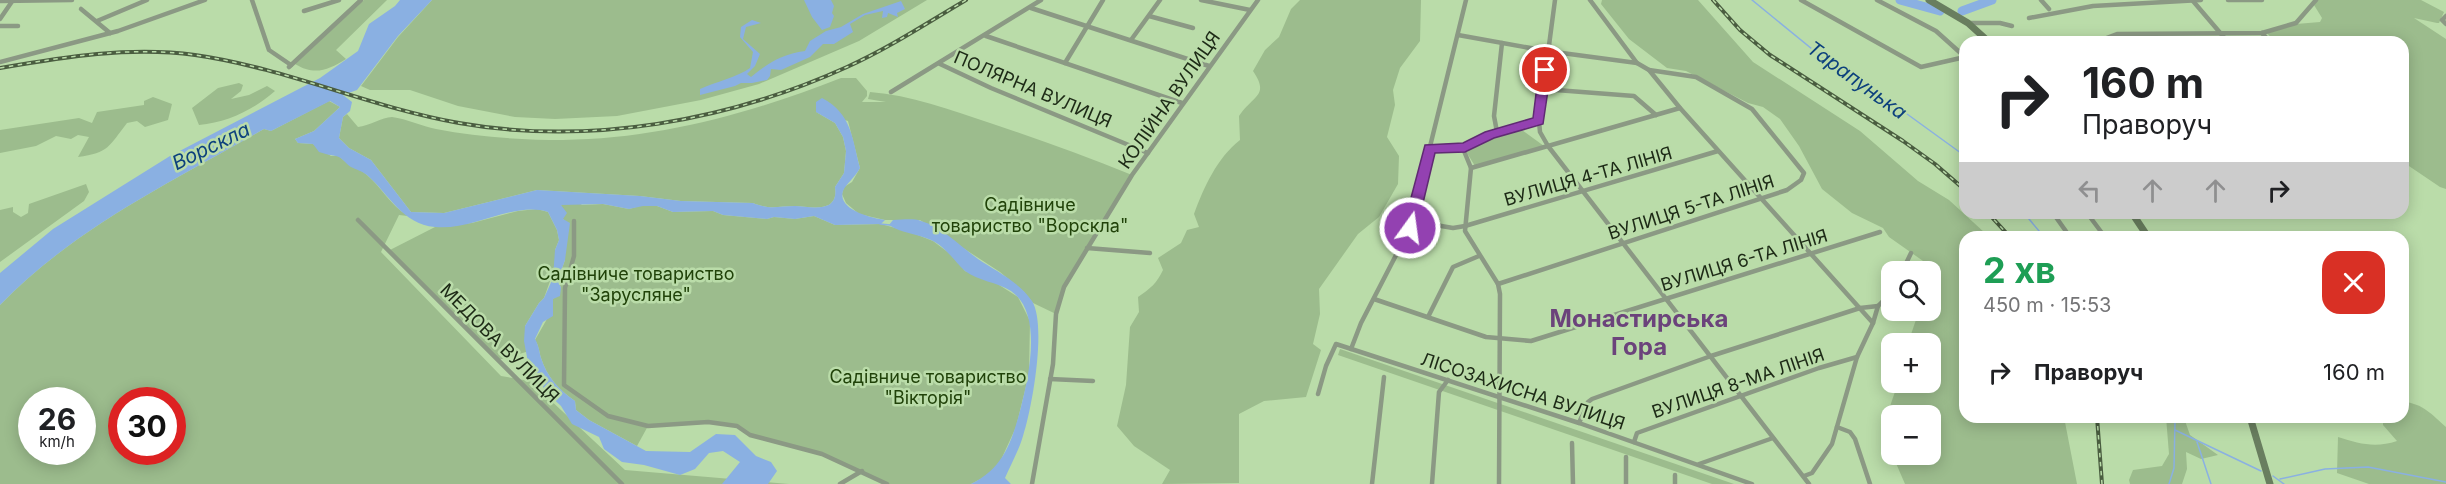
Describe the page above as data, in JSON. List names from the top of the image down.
{
  "streets": {
    "street": [
      "ПОЛЯРНА ВУЛИЦЯ",
      "КОЛІЙНА ВУЛИЦЯ",
      "ВУЛИЦЯ 4-ТА ЛІНІЯ",
      "ВУЛИЦЯ 5-ТА ЛІНІЯ",
      "ВУЛИЦЯ 6-ТА ЛІНІЯ",
      "МЕДОВА ВУЛИЦЯ",
      "ВУЛИЦЯ 8-МА ЛІНІЯ",
      "ЛІСОЗАХИСНА ВУЛИЦЯ"
    ]
  },
  "crossings": [
    ["ПОЛЯРНА ВУЛИЦЯ", "КОЛІЙНА ВУЛИЦЯ"],
    ["ВУЛИЦЯ 8-МА ЛІНІЯ", "ЛІСОЗАХИСНА ВУЛИЦЯ"]
  ],
  "districts": ["Монастирська Гора"],
  "water": ["Тарапунька", "Ворскла"],
  "parks": ["Садівниче товариство \"Ворскла\"", "Садівниче товариство \"Зарусляне\"", "Садівниче товариство \"Вікторія\""],
  "page": {
    "turn": ["160 m", "Праворуч"],
    "heading": ["2 хв", "450 m · 15:53"],
    "map_buttons": ["+", "−"],
    "list": [
      {
        "name": "Праворуч",
        "value": "160 m"
      }
    ],
    "speed": "26 km/h",
    "limit": "30"
  }
}
